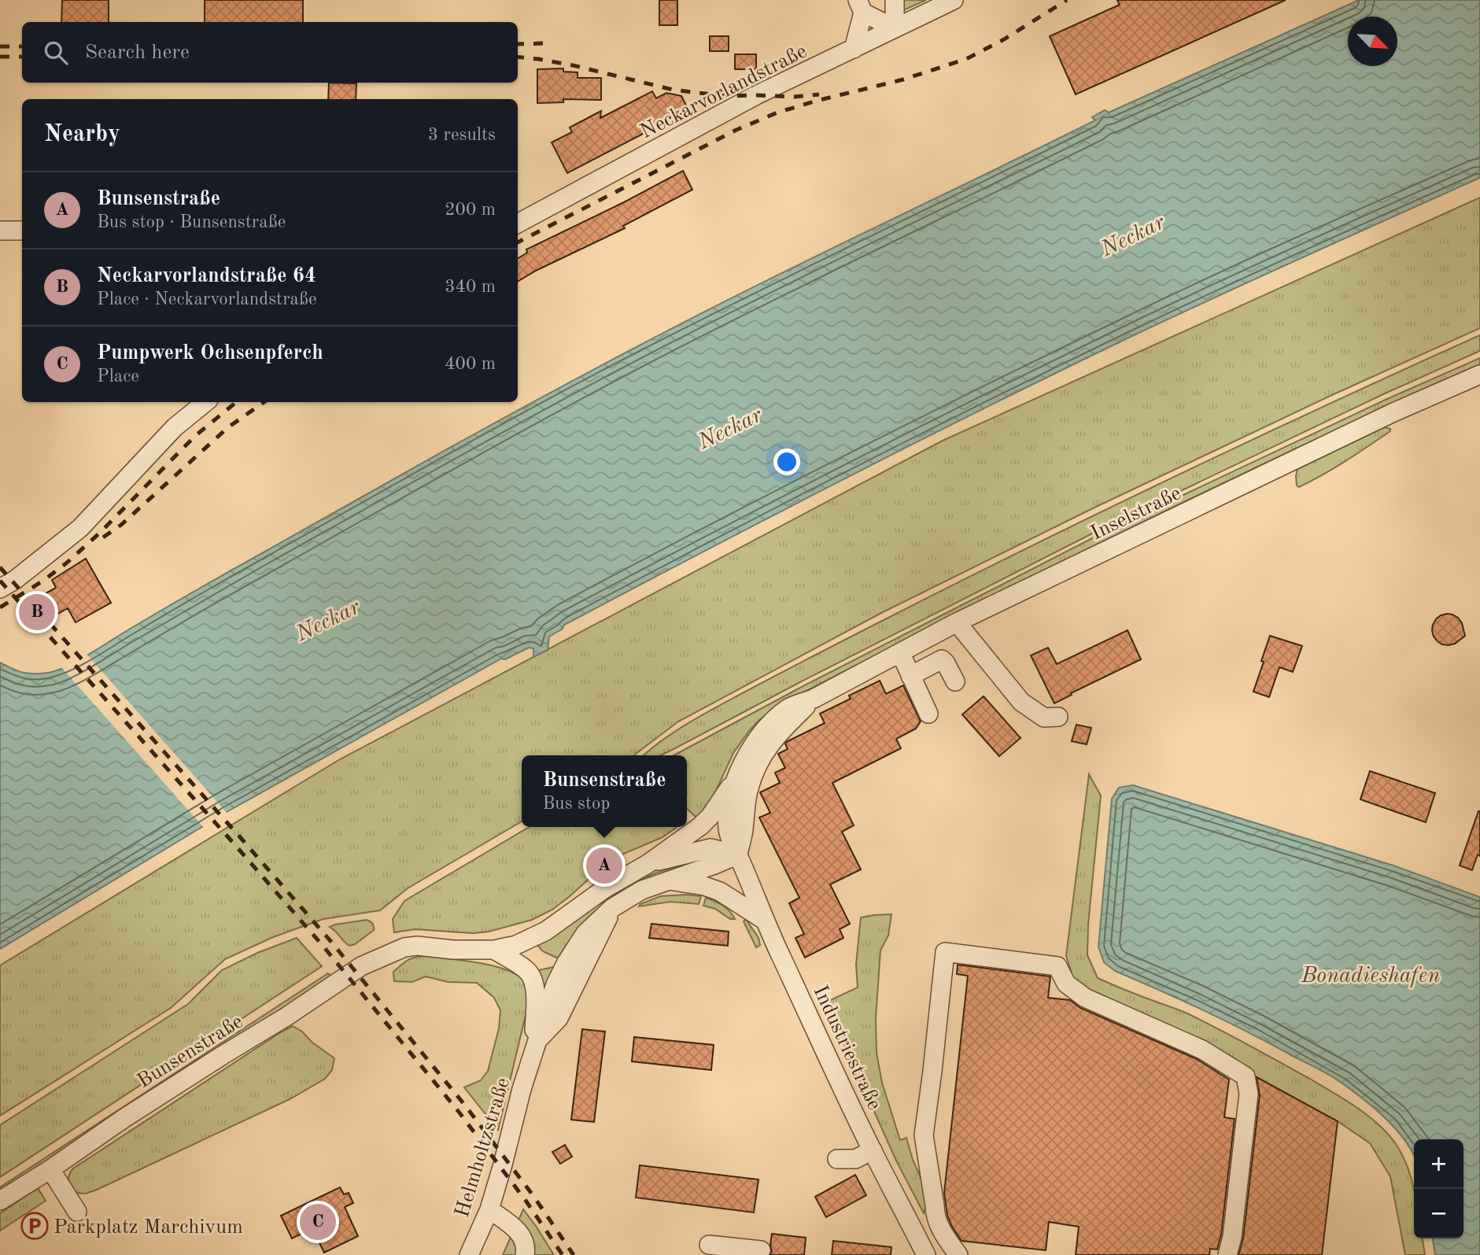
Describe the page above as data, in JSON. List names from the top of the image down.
{
  "streets": {
    "street": [
      "Neckarvorlandstraße",
      "Inselstraße",
      "Industriestraße",
      "Bunsenstraße",
      "Helmholtzstraße"
    ]
  },
  "crossings": [
    ["Inselstraße", "Industriestraße"],
    ["Inselstraße", "Bunsenstraße"],
    ["Inselstraße", "Helmholtzstraße"],
    ["Industriestraße", "Bunsenstraße"],
    ["Industriestraße", "Helmholtzstraße"],
    ["Bunsenstraße", "Helmholtzstraße"]
  ],
  "water": ["Neckar", "Bonadieshafen"],
  "places": {
    "parking": ["Parkplatz Marchivum"]
  },
  "north": "bottom right",
  "page": {
    "search": "Search here",
    "heading": ["Nearby", "3 results"],
    "list": [
      {
        "mark": "A",
        "name": "Bunsenstraße",
        "note": "Bus stop · Bunsenstraße",
        "value": "200 m"
      },
      {
        "mark": "B",
        "name": "Neckarvorlandstraße 64",
        "note": "Place · Neckarvorlandstraße",
        "value": "340 m"
      },
      {
        "mark": "C",
        "name": "Pumpwerk Ochsenpferch",
        "note": "Place",
        "value": "400 m"
      }
    ],
    "pins": ["B", "A", "C"],
    "popup": ["Bunsenstraße", "Bus stop"],
    "map_buttons": ["+", "−"]
  }
}
